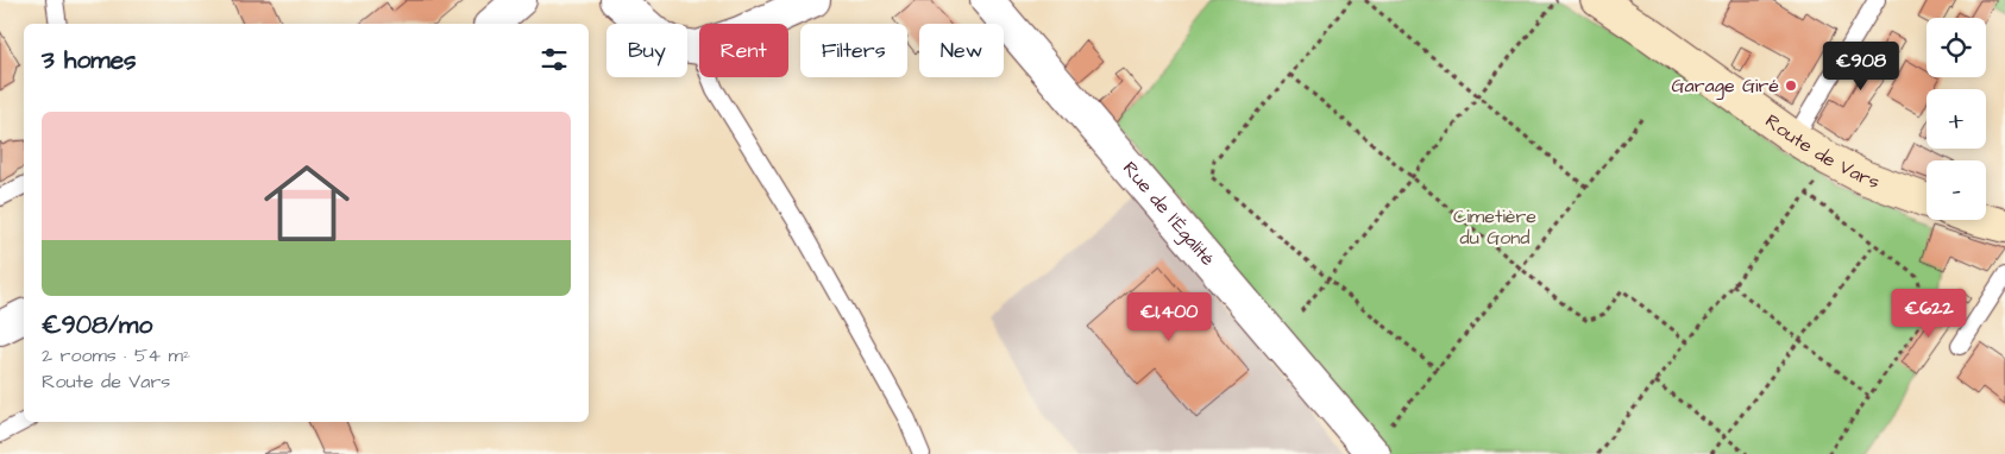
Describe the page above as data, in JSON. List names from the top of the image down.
{
  "streets": {
    "main road": ["Route de Vars"],
    "street": ["Rue de l'Égalité"]
  },
  "parks": ["Cimetière du Gond"],
  "places": ["Garage Giré"],
  "page": {
    "map_buttons": ["+", "−"],
    "chip": [
      "Buy",
      "Rent",
      "Filters",
      "New"
    ],
    "heading": "3 homes",
    "price": ["€908", "€622", "€1,400"],
    "list": [
      {
        "name": "€908/mo",
        "note": "2 rooms · 54 m² · Route de Vars"
      }
    ]
  }
}
